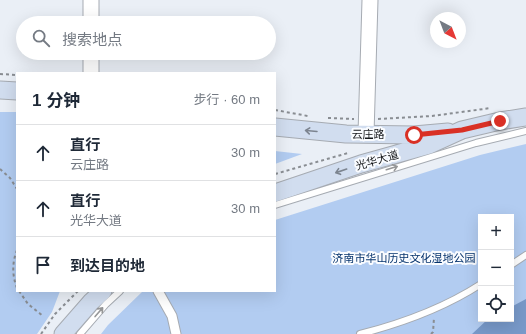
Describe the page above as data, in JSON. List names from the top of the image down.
{
  "streets": {
    "main road": ["云庄路", "光华大道"]
  },
  "crossings": [
    ["云庄路", "光华大道"]
  ],
  "one_way": ["云庄路", "光华大道"],
  "parks": ["济南市华山历史文化湿地公园"],
  "north": "bottom right",
  "page": {
    "search": "搜索地点",
    "heading": ["1 分钟", "步行 · 60 m"],
    "list": [
      ["直行", "云庄路", "30 m"],
      ["直行", "光华大道", "30 m"],
      "到达目的地"
    ],
    "map_buttons": ["+", "−"]
  }
}
